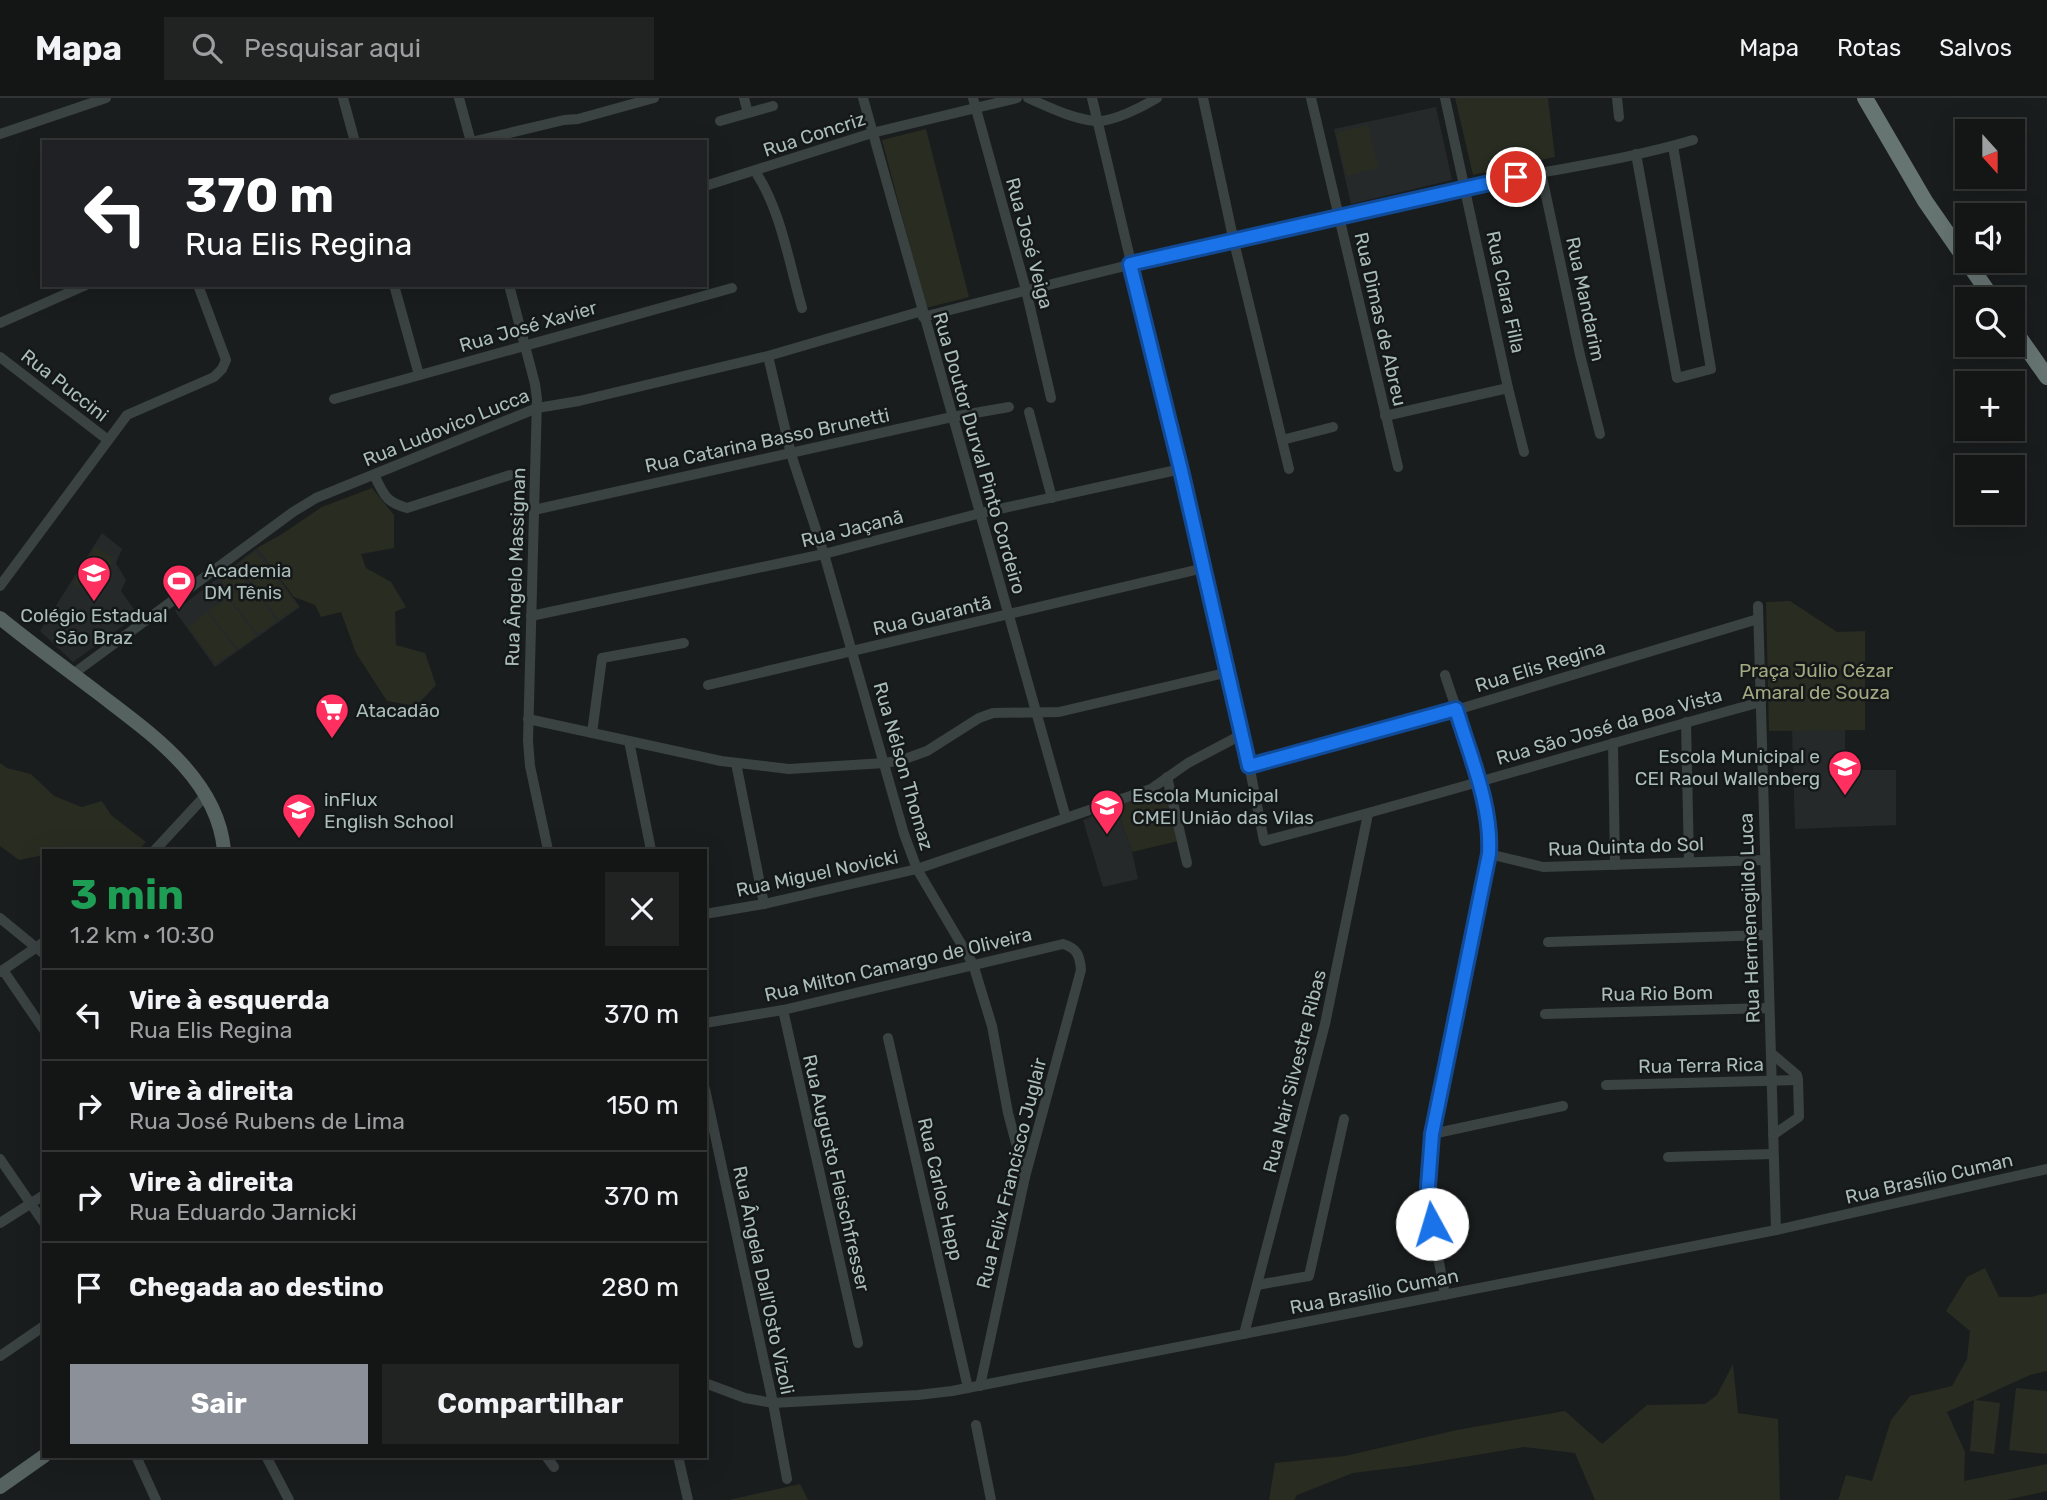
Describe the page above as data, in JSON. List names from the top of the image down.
{
  "streets": {
    "street": [
      "Rua Concriz",
      "Rua José Veiga",
      "Rua Clara Filla",
      "Rua Mandarim",
      "Rua Dimas de Abreu",
      "Rua José Xavier",
      "Rua Puccini",
      "Rua Ludovico Lucca",
      "Rua Catarina Basso Brunetti",
      "Rua Doutor Durval Pinto Cordeiro",
      "Rua Jaçanã",
      "Rua Ângelo Massignan",
      "Rua Guarantã",
      "Rua Elis Regina",
      "Rua São José da Boa Vista",
      "Rua Nélson Thomaz",
      "Rua Quinta do Sol",
      "Rua Miguel Novicki",
      "Rua Hermenegildo Luca",
      "Rua Milton Camargo de Oliveira",
      "Rua Rio Bom",
      "Rua Terra Rica",
      "Rua Nair Silvestre Ribas",
      "Rua Augusto Fleischfresser",
      "Rua Felix Francisco Juglair",
      "Rua Brasílio Cuman",
      "Rua Carlos Hepp",
      "Rua Ângela Dall'Osto Vizoli"
    ]
  },
  "crossings": [
    ["Rua Concriz", "Rua José Veiga"],
    ["Rua Concriz", "Rua Doutor Durval Pinto Cordeiro"],
    ["Rua José Veiga", "Rua Ludovico Lucca"],
    ["Rua Clara Filla", "Rua Ludovico Lucca"],
    ["Rua Mandarim", "Rua Ludovico Lucca"],
    ["Rua Dimas de Abreu", "Rua Ludovico Lucca"],
    ["Rua José Xavier", "Rua Ângelo Massignan"],
    ["Rua Ludovico Lucca", "Rua Doutor Durval Pinto Cordeiro"],
    ["Rua Ludovico Lucca", "Rua Ângelo Massignan"],
    ["Rua Ludovico Lucca", "Rua Nélson Thomaz"],
    ["Rua Catarina Basso Brunetti", "Rua Doutor Durval Pinto Cordeiro"],
    ["Rua Catarina Basso Brunetti", "Rua Ângelo Massignan"],
    ["Rua Catarina Basso Brunetti", "Rua Nélson Thomaz"],
    ["Rua Doutor Durval Pinto Cordeiro", "Rua Jaçanã"],
    ["Rua Doutor Durval Pinto Cordeiro", "Rua Guarantã"],
    ["Rua Doutor Durval Pinto Cordeiro", "Rua Miguel Novicki"],
    ["Rua Jaçanã", "Rua Ângelo Massignan"],
    ["Rua Jaçanã", "Rua Nélson Thomaz"],
    ["Rua Guarantã", "Rua Nélson Thomaz"],
    ["Rua Elis Regina", "Rua São José da Boa Vista"],
    ["Rua Elis Regina", "Rua Hermenegildo Luca"],
    ["Rua São José da Boa Vista", "Rua Hermenegildo Luca"],
    ["Rua São José da Boa Vista", "Rua Nair Silvestre Ribas"],
    ["Rua Nélson Thomaz", "Rua Miguel Novicki"],
    ["Rua Nélson Thomaz", "Rua Milton Camargo de Oliveira"],
    ["Rua Nélson Thomaz", "Rua Felix Francisco Juglair"],
    ["Rua Quinta do Sol", "Rua Hermenegildo Luca"],
    ["Rua Hermenegildo Luca", "Rua Rio Bom"],
    ["Rua Hermenegildo Luca", "Rua Terra Rica"],
    ["Rua Hermenegildo Luca", "Rua Brasílio Cuman"],
    ["Rua Milton Camargo de Oliveira", "Rua Augusto Fleischfresser"],
    ["Rua Milton Camargo de Oliveira", "Rua Felix Francisco Juglair"],
    ["Rua Nair Silvestre Ribas", "Rua Brasílio Cuman"],
    ["Rua Felix Francisco Juglair", "Rua Brasílio Cuman"],
    ["Rua Brasílio Cuman", "Rua Carlos Hepp"],
    ["Rua Brasílio Cuman", "Rua Ângela Dall'Osto Vizoli"]
  ],
  "parks": ["Praça Júlio Cézar Amaral de Souza"],
  "places": {
    "school or university": [
      "Colégio Estadual São Braz",
      "Escola Municipal e CEI Raoul Wallenberg",
      "Escola Municipal CMEI União das Vilas",
      "inFlux English School"
    ],
    "sports": ["Academia DM Tênis"],
    "supermarket": ["Atacadão"]
  },
  "north": "bottom",
  "page": {
    "header": "Mapa",
    "search": "Pesquisar aqui",
    "nav": ["Mapa", "Rotas", "Salvos"],
    "map_buttons": ["+", "−"],
    "turn": ["370 m", "Rua Elis Regina"],
    "heading": ["3 min", "1.2 km · 10:30"],
    "list": [
      {
        "name": "Vire à esquerda",
        "note": "Rua Elis Regina",
        "value": "370 m"
      },
      {
        "name": "Vire à direita",
        "note": "Rua José Rubens de Lima",
        "value": "150 m"
      },
      {
        "name": "Vire à direita",
        "note": "Rua Eduardo Jarnicki",
        "value": "370 m"
      },
      {
        "name": "Chegada ao destino",
        "value": "280 m"
      }
    ],
    "buttons": ["Sair", "Compartilhar"]
  }
}
